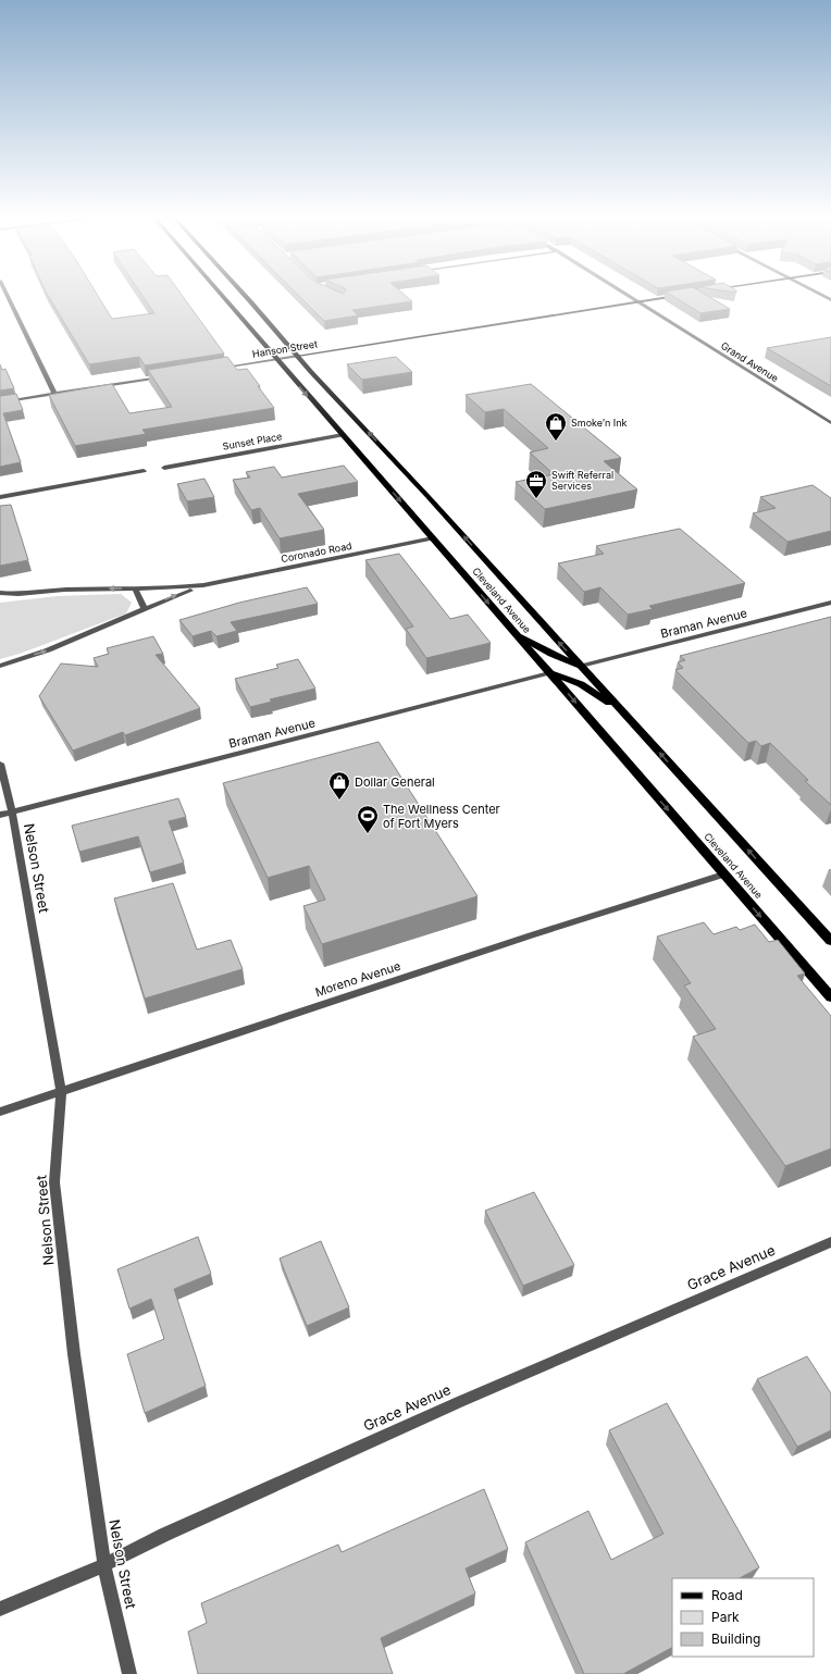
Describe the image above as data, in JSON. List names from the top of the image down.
{
  "streets": {
    "main road": ["Cleveland Avenue"],
    "street": [
      "Hanson Street",
      "Grand Avenue",
      "Sunset Place",
      "Coronado Road",
      "Braman Avenue",
      "Nelson Street",
      "Moreno Avenue",
      "Grace Avenue"
    ]
  },
  "crossings": [
    ["Hanson Street", "Grand Avenue"],
    ["Hanson Street", "Cleveland Avenue"],
    ["Sunset Place", "Cleveland Avenue"],
    ["Coronado Road", "Cleveland Avenue"],
    ["Cleveland Avenue", "Braman Avenue"],
    ["Cleveland Avenue", "Moreno Avenue"],
    ["Braman Avenue", "Nelson Street"],
    ["Nelson Street", "Moreno Avenue"],
    ["Nelson Street", "Grace Avenue"]
  ],
  "places": {
    "shop": ["Smoke’n Ink", "Dollar General"],
    "office": ["Swift Referral Services"],
    "sports": ["The Wellness Center of Fort Myers"]
  },
  "legend": ["Road", "Park", "Building"]
}
